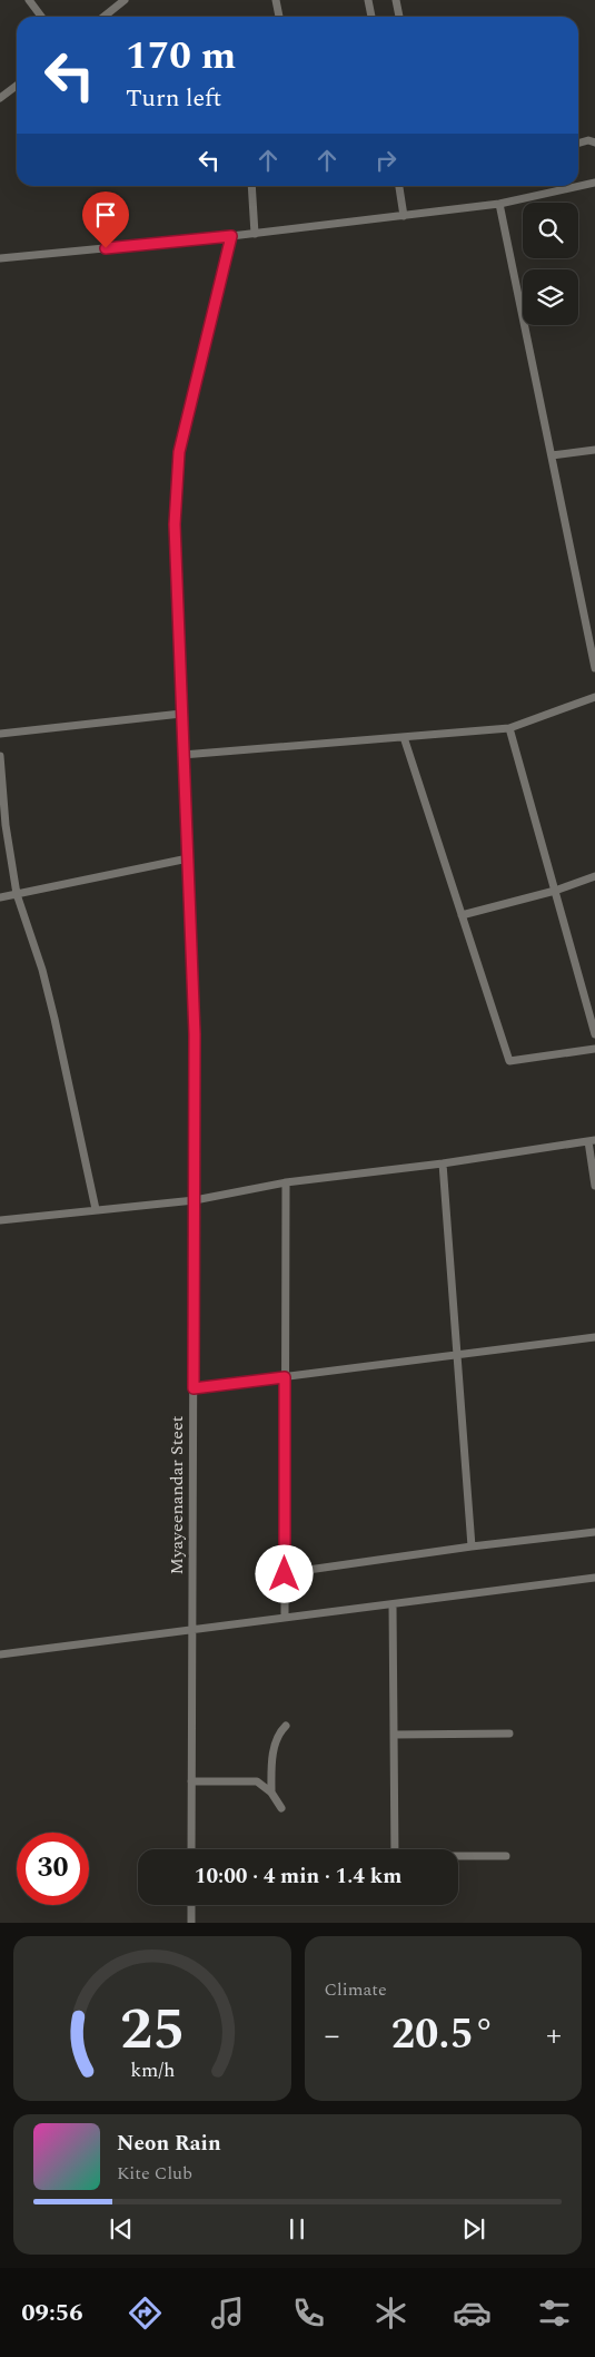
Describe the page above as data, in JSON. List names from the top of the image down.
{
  "streets": {
    "street": ["Myayeenandar Steet"]
  },
  "page": {
    "turn": ["170 m", "Turn left"],
    "limit": "30",
    "trip": "10:00 · 4 min · 1.4 km",
    "tile": "Climate",
    "heat": ["−", "20.5°", "+"],
    "song": ["Neon Rain", "Kite Club"],
    "tabs": "09:56",
    "gauge": ["25", "km/h"]
  }
}
